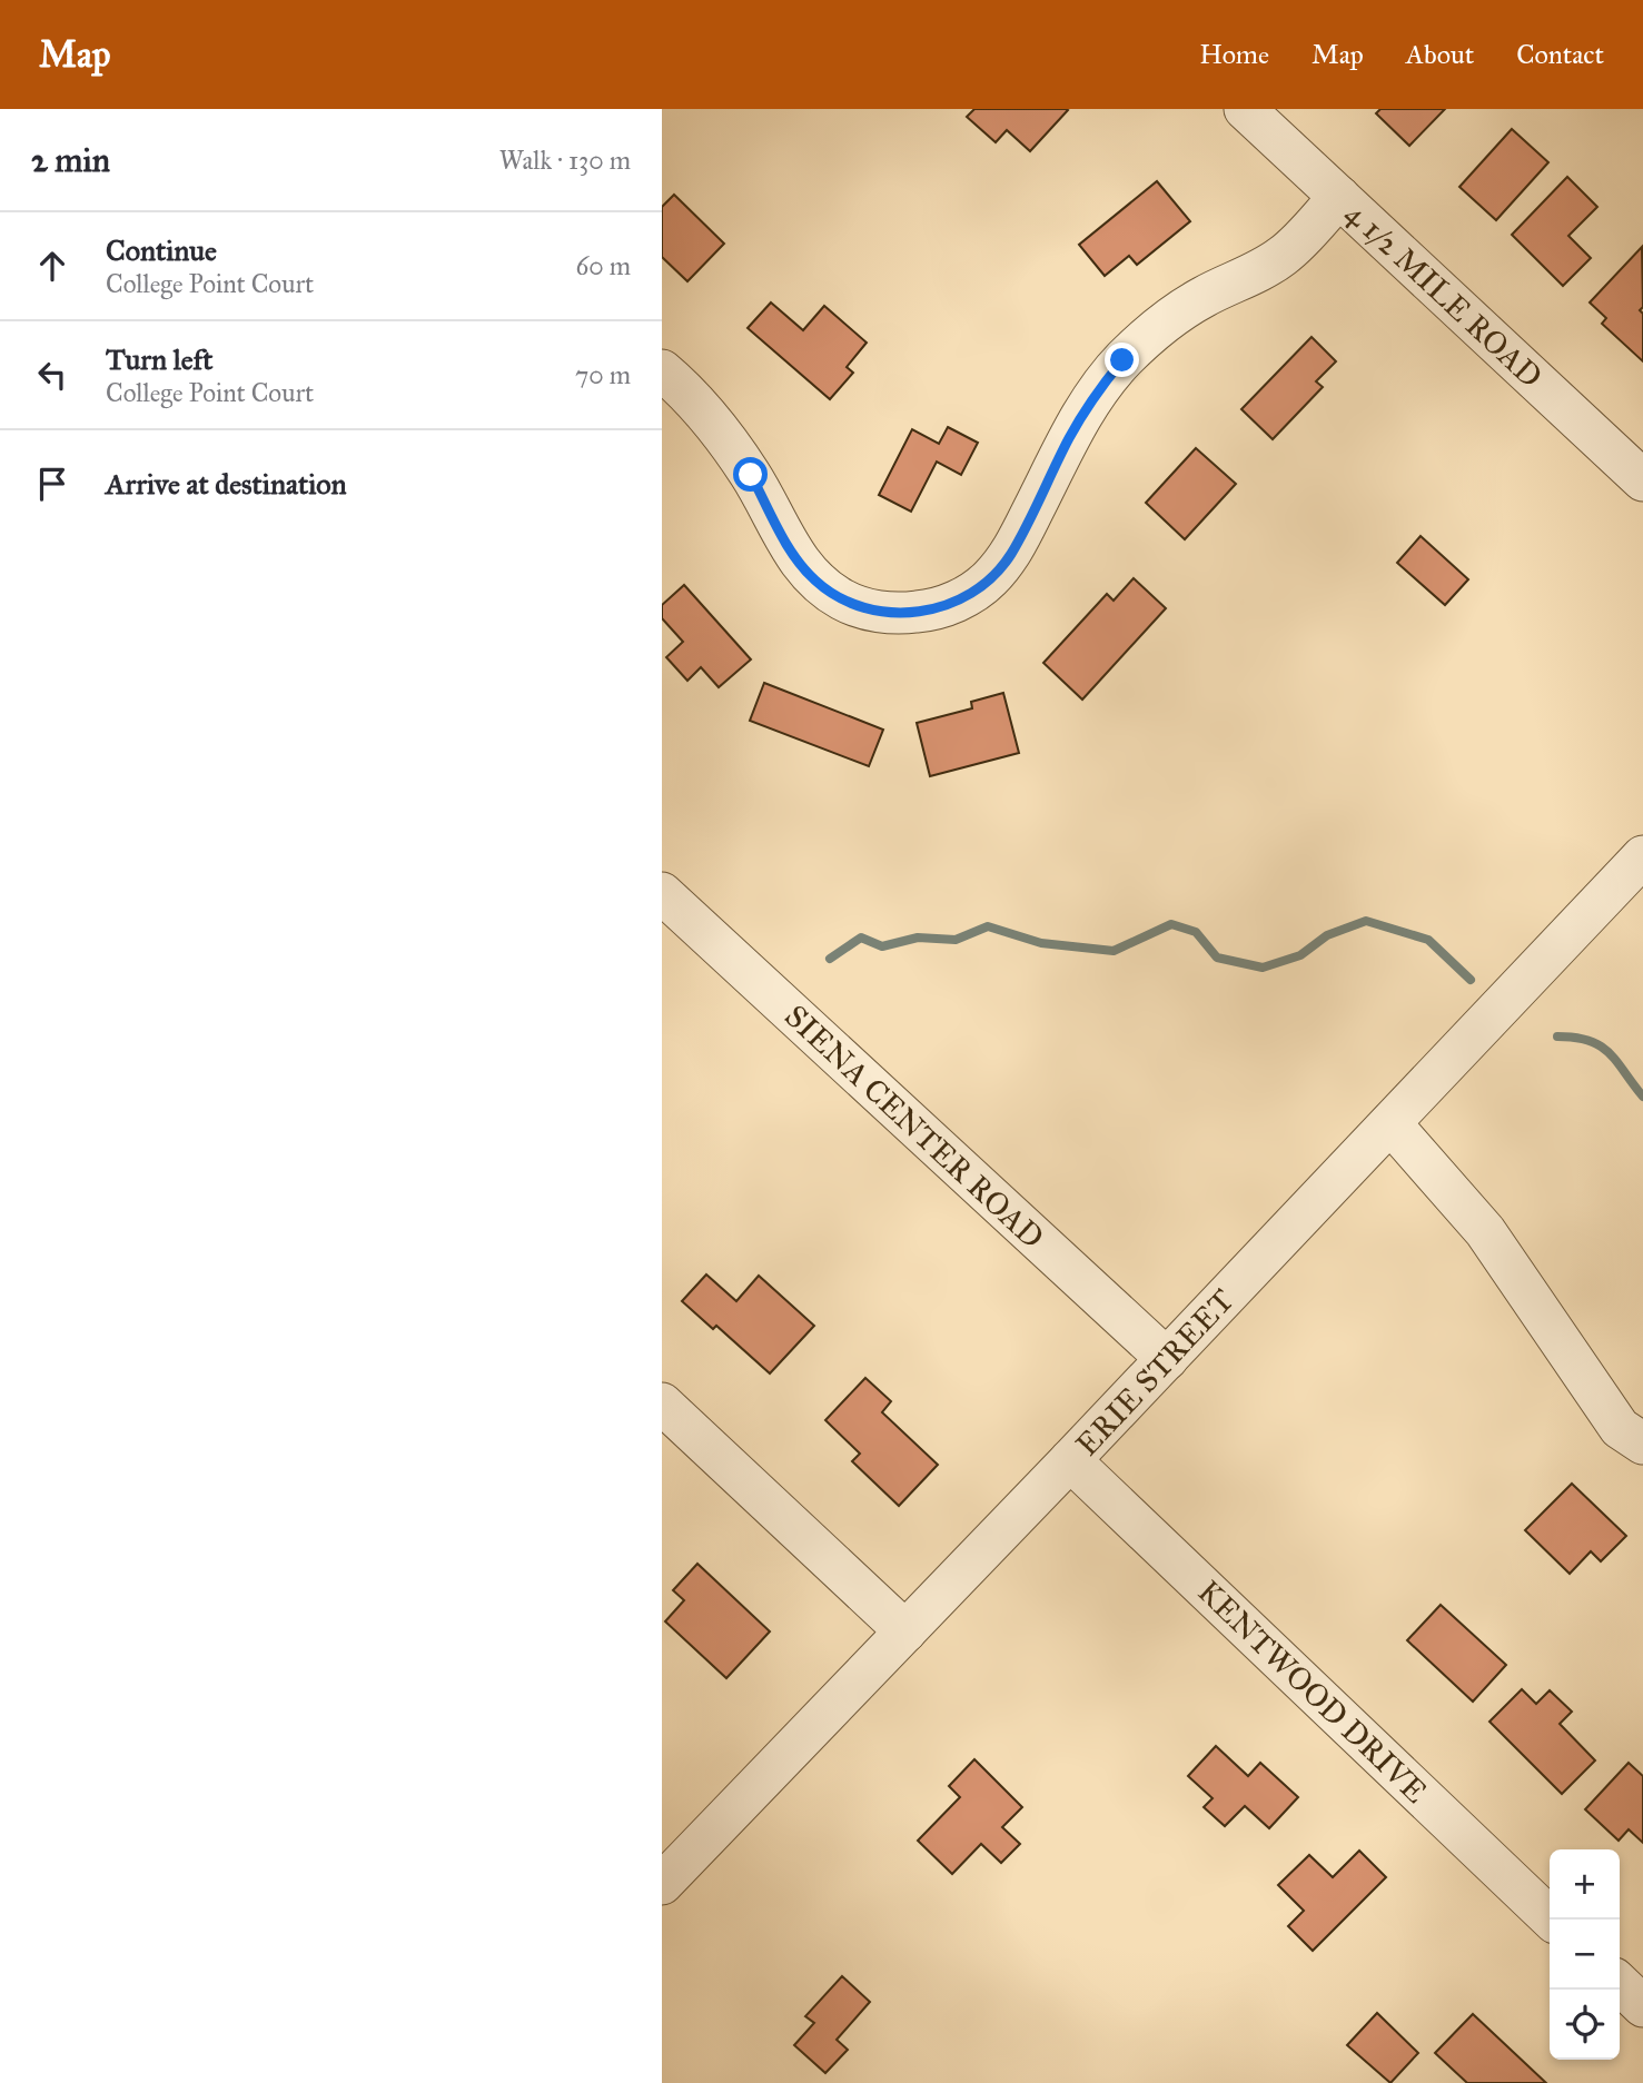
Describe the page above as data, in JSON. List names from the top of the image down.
{
  "streets": {
    "street": [
      "4 1/2 MILE ROAD",
      "SIENA CENTER ROAD",
      "ERIE STREET",
      "KENTWOOD DRIVE"
    ]
  },
  "crossings": [
    ["SIENA CENTER ROAD", "ERIE STREET"],
    ["ERIE STREET", "KENTWOOD DRIVE"]
  ],
  "page": {
    "header": "Map",
    "nav": [
      "Home",
      "Map",
      "About",
      "Contact"
    ],
    "heading": ["2 min", "Walk · 130 m"],
    "list": [
      ["Continue", "College Point Court", "60 m"],
      ["Turn left", "College Point Court", "70 m"],
      "Arrive at destination"
    ],
    "map_buttons": ["+", "−"]
  }
}
